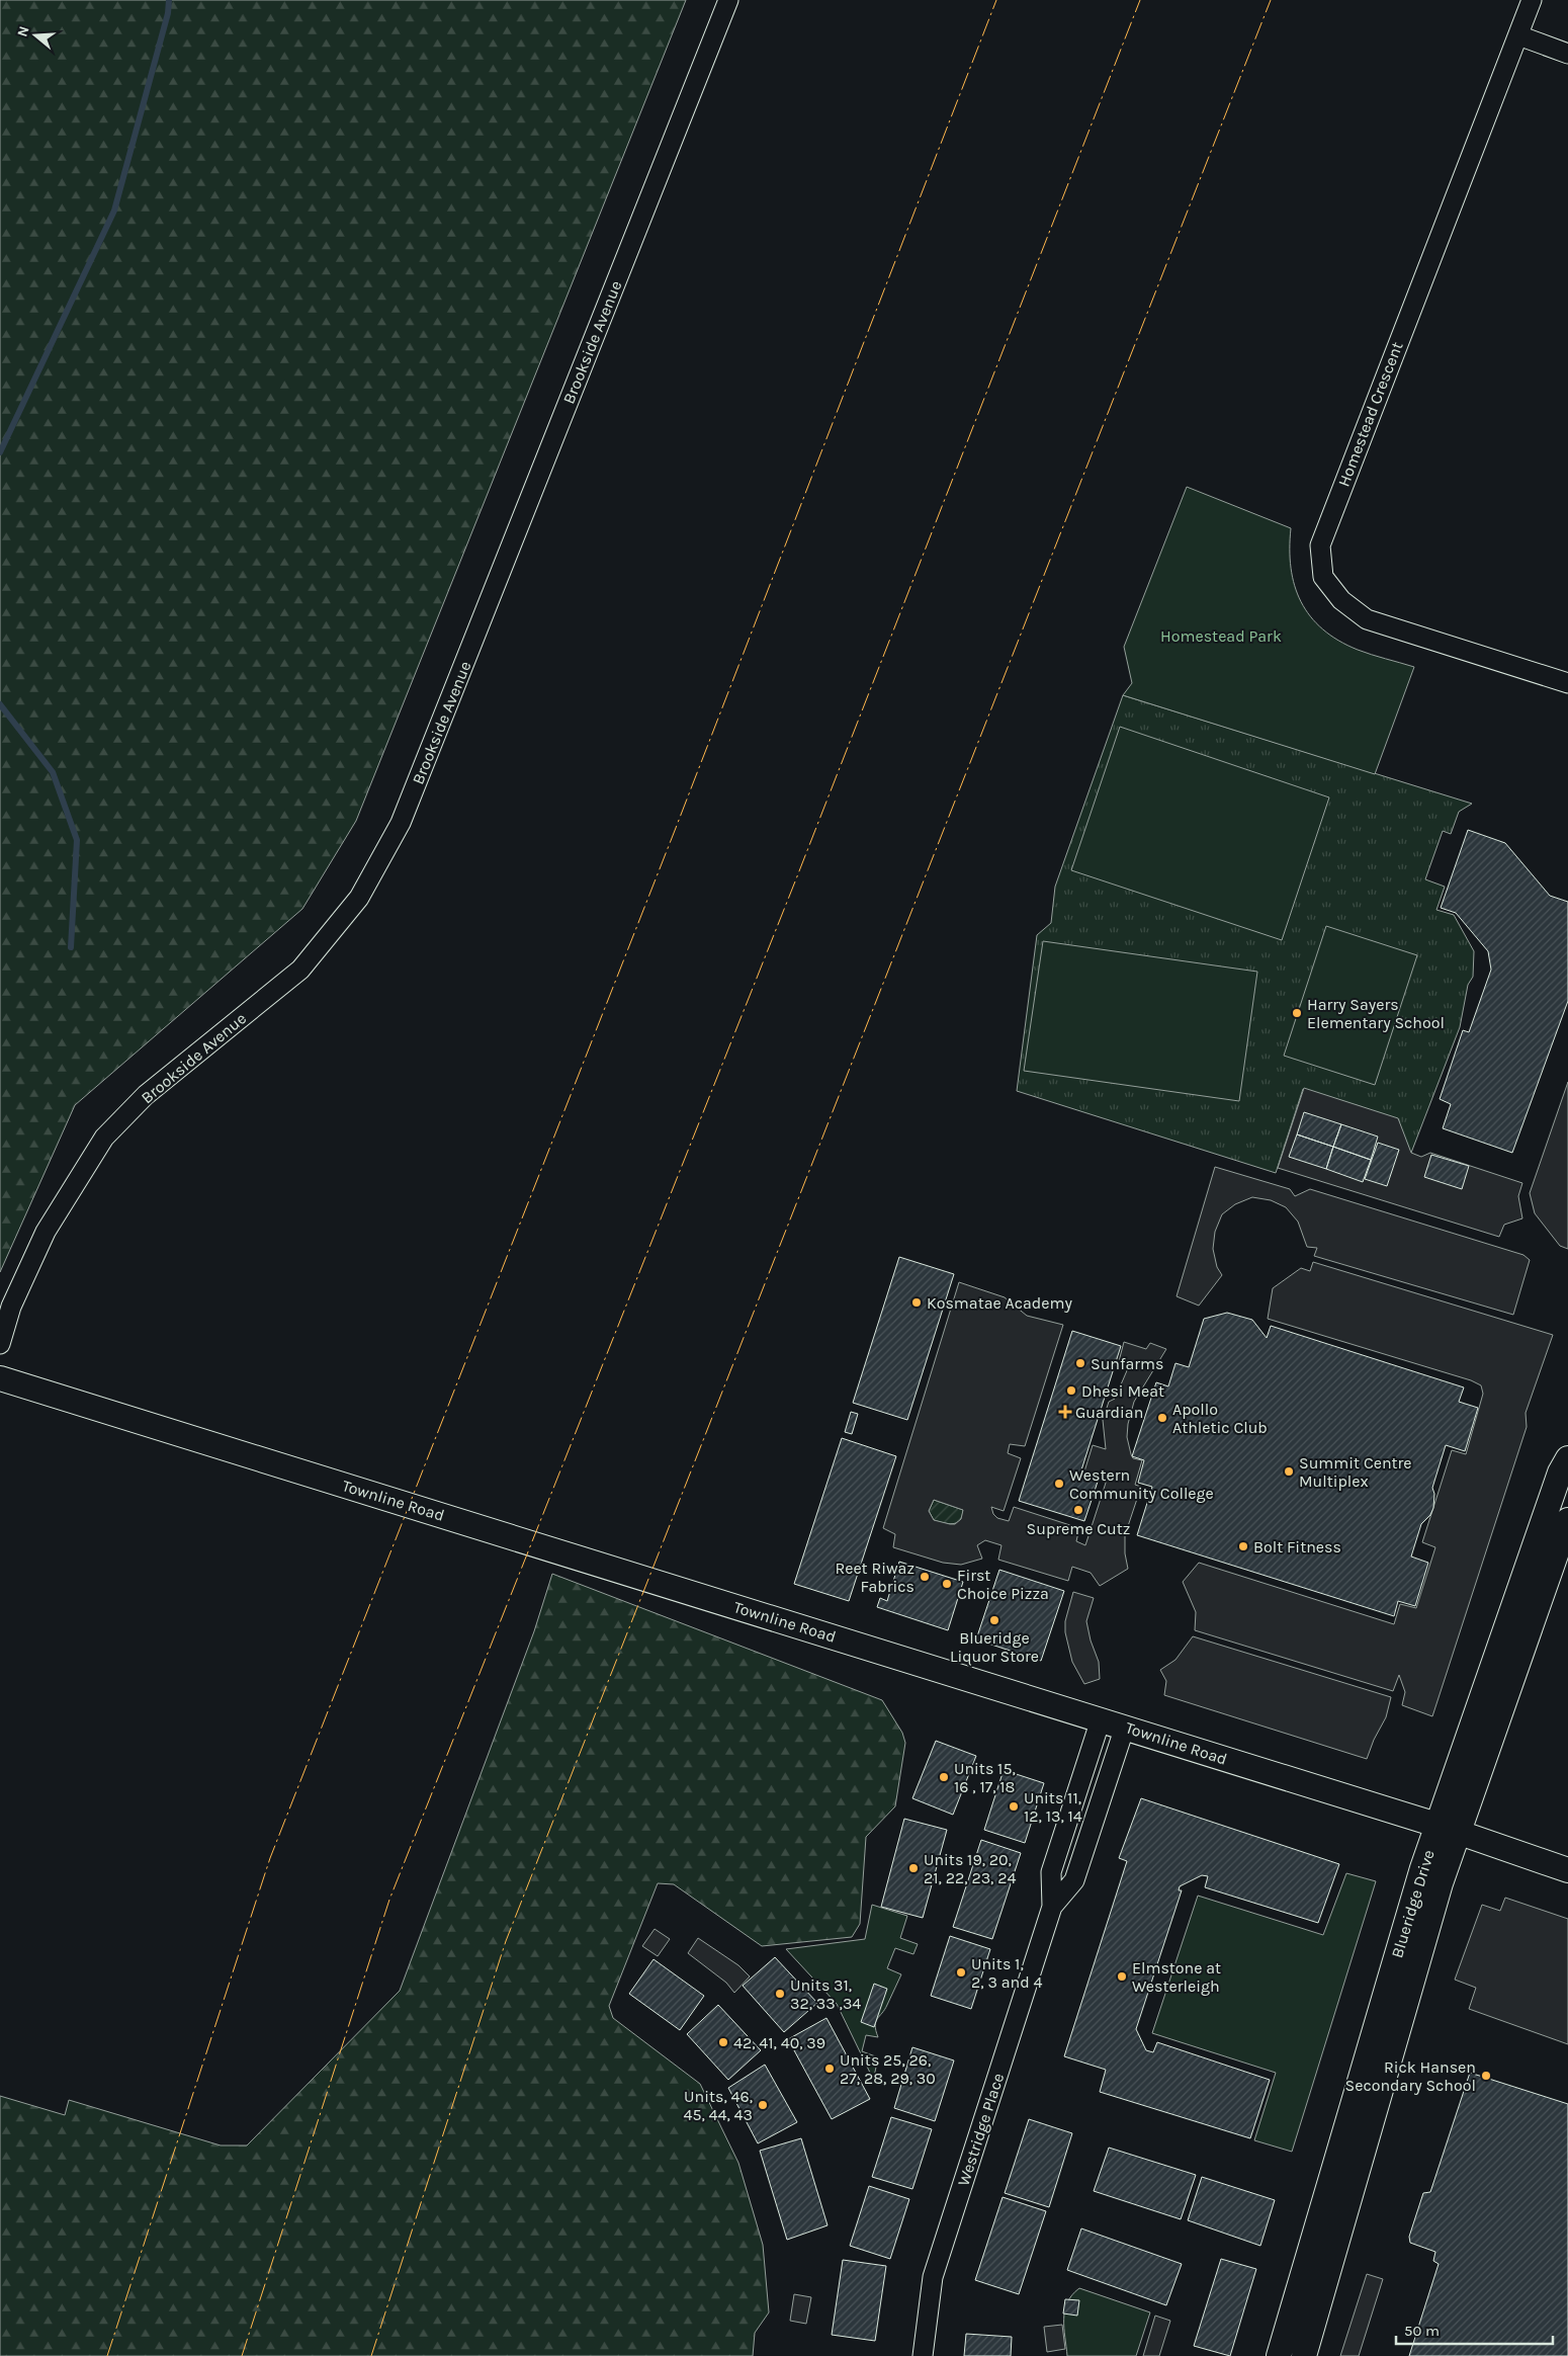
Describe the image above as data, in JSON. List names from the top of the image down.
{
  "streets": {
    "street": [
      "Brookside Avenue",
      "Homestead Crescent",
      "Townline Road",
      "Blueridge Drive",
      "Westridge Place"
    ]
  },
  "crossings": [
    ["Townline Road", "Blueridge Drive"],
    ["Townline Road", "Westridge Place"]
  ],
  "parks": ["Homestead Park"],
  "places": {
    "other": [
      "Harry Sayers Elementary School",
      "Kosmatae Academy",
      "Sunfarms",
      "Dhesi Meat",
      "Apollo Athletic Club",
      "Summit Centre Multiplex",
      "Western Community College",
      "Supreme Cutz",
      "Bolt Fitness",
      "Reet Riwaz Fabrics",
      "First Choice Pizza",
      "Blueridge Liquor Store",
      "Units 15, 16 , 17, 18",
      "Units 11, 12, 13, 14",
      "Units 19, 20, 21, 22, 23, 24",
      "Units 1, 2, 3 and 4",
      "Elmstone at Westerleigh",
      "Units 31, 32, 33 ,34",
      "42, 41, 40, 39",
      "Units 25, 26, 27, 28, 29, 30",
      "Rick Hansen Secondary School",
      "Units, 46, 45, 44, 43"
    ],
    "health": ["Guardian"]
  },
  "scale_bar": "50 m",
  "north": "left"
}
